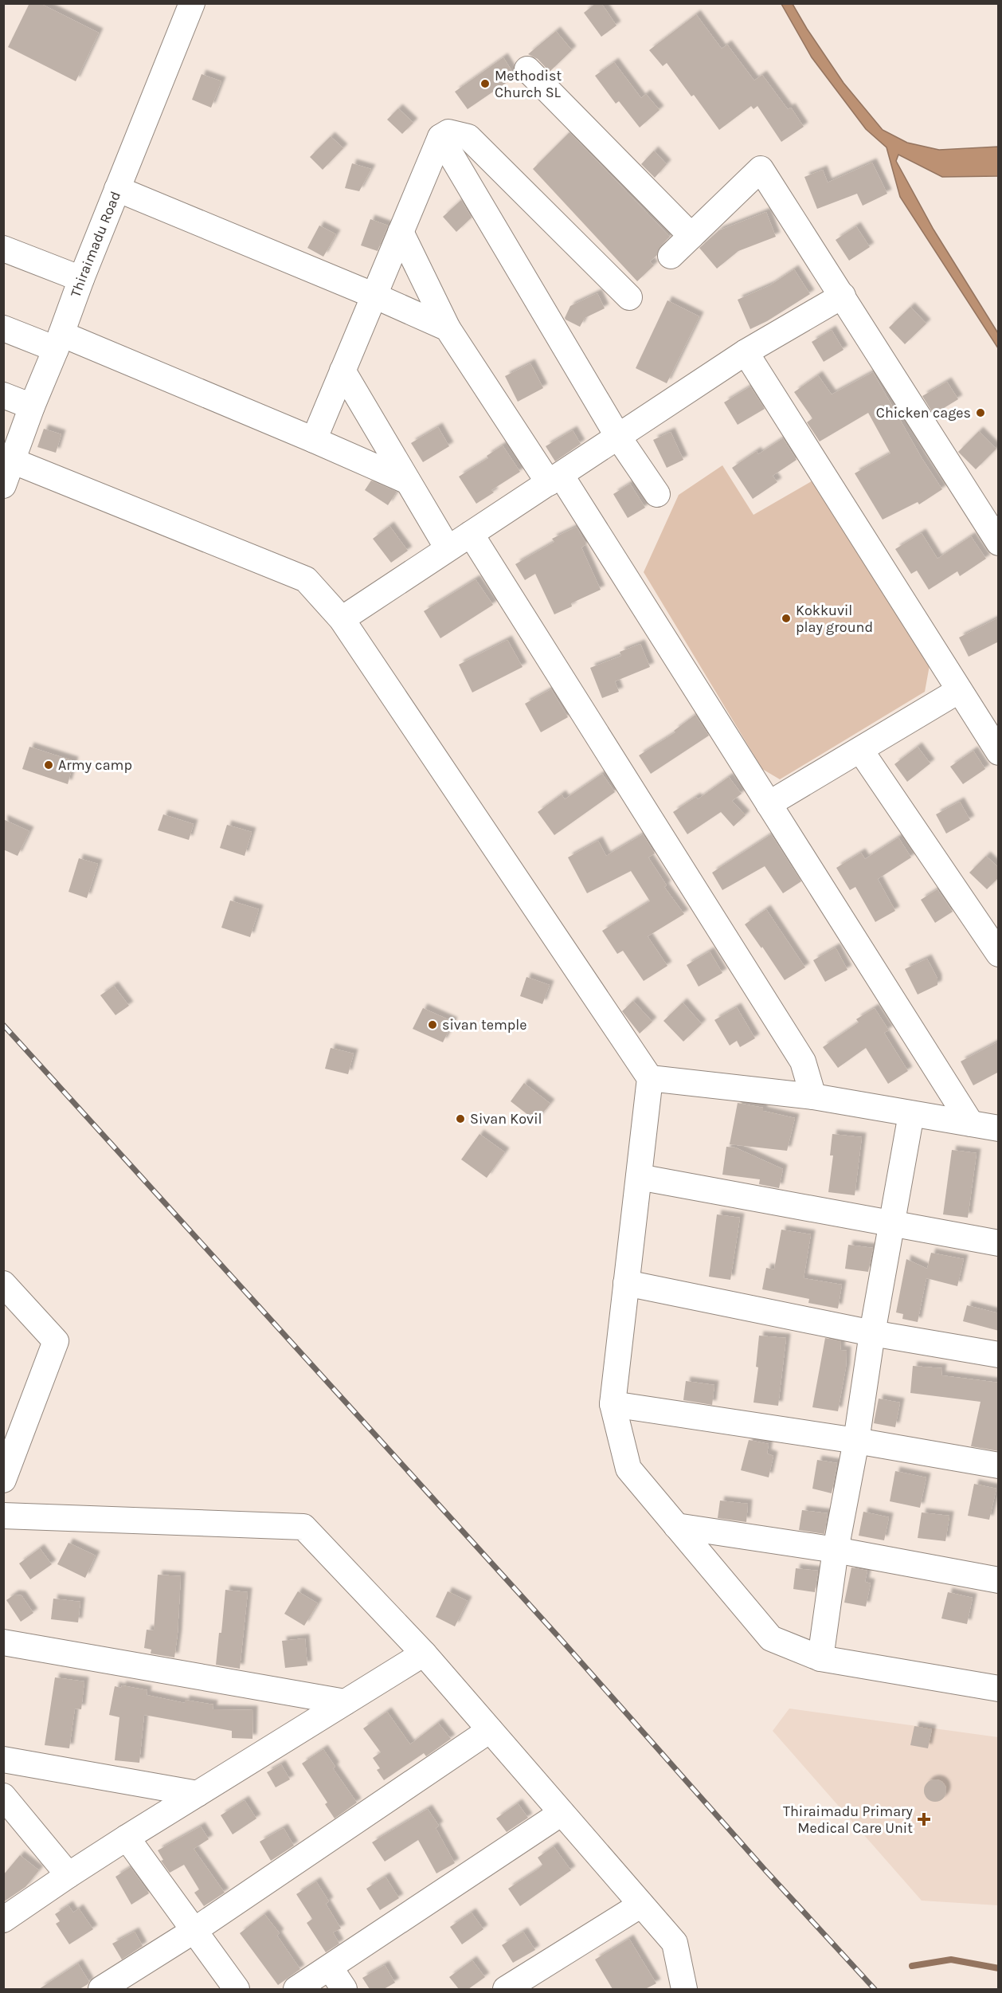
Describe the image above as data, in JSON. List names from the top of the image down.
{
  "streets": {
    "street": ["Thiraimadu Road"]
  },
  "places": {
    "other": [
      "Methodist Church SL",
      "Chicken cages",
      "Kokkuvil play ground",
      "Army camp",
      "sivan temple",
      "Sivan Kovil"
    ],
    "health": ["Thiraimadu Primary Medical Care Unit"]
  }
}
